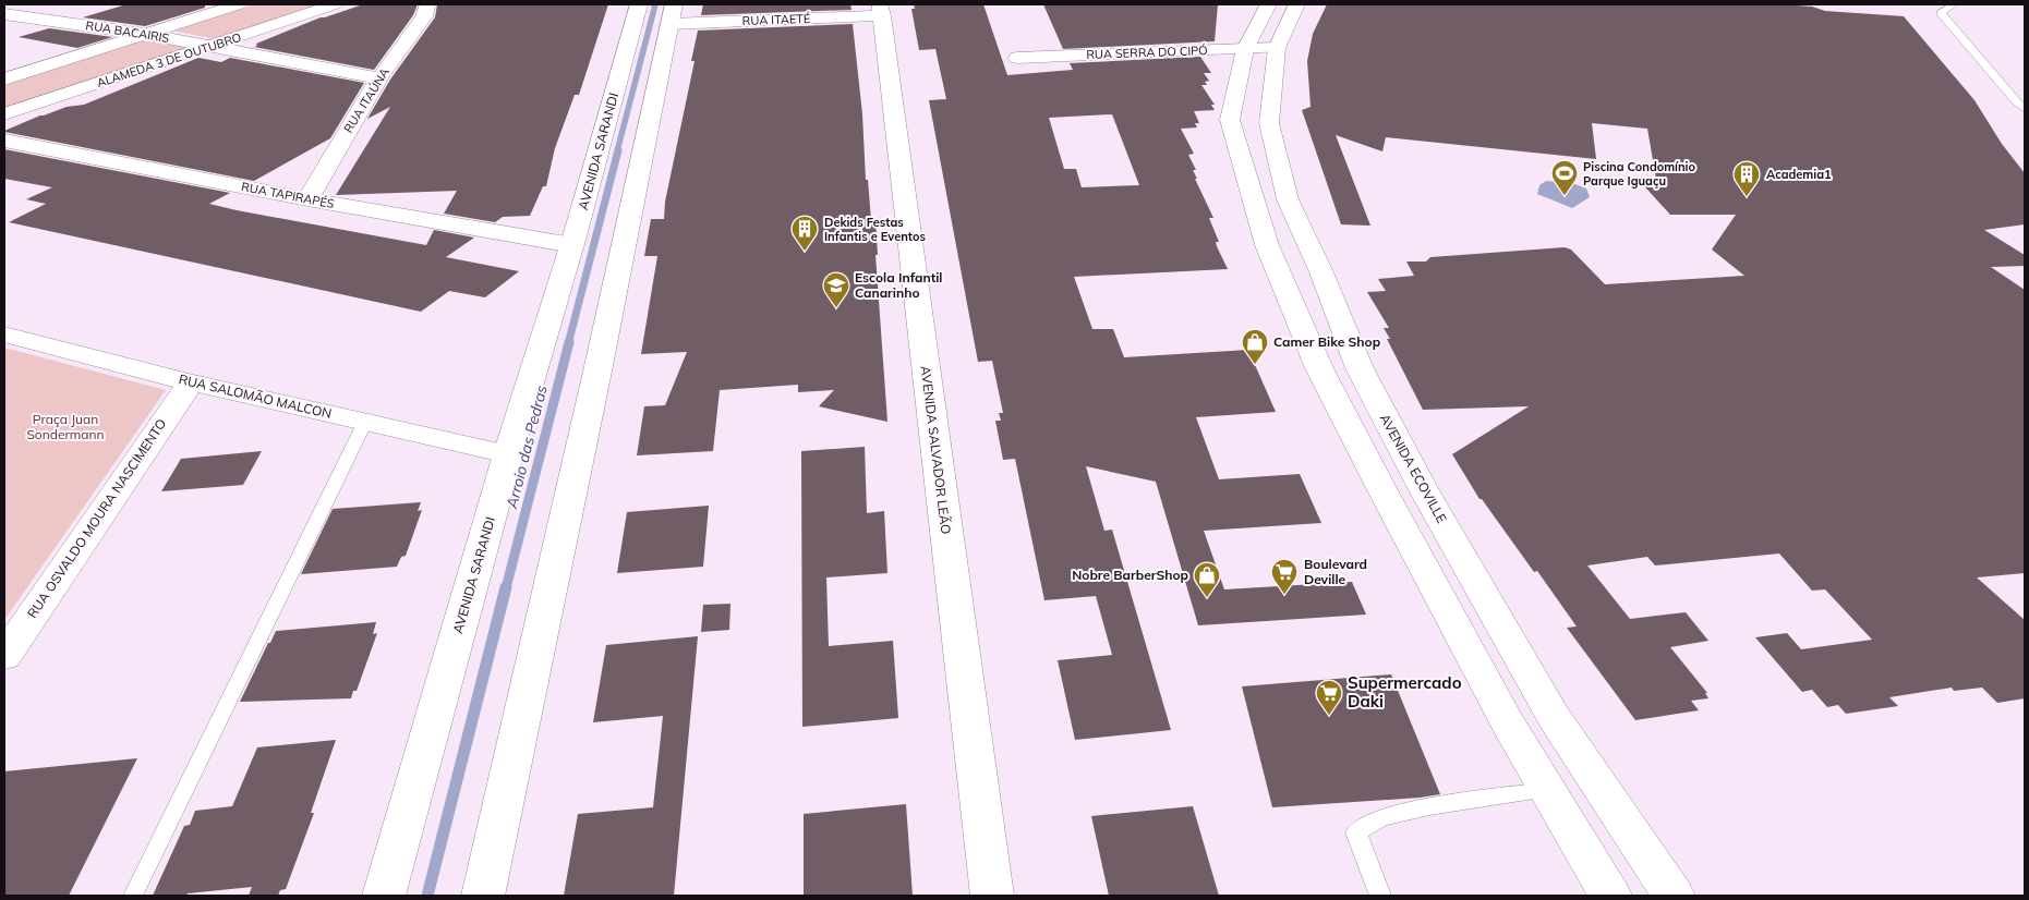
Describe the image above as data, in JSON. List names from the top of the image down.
{
  "streets": {
    "street": [
      "RUA ITAETÉ",
      "RUA BACAIRIS",
      "RUA SERRA DO CIPÓ",
      "ALAMEDA 3 DE OUTUBRO",
      "RUA ITAÚNA",
      "AVENIDA SARANDI",
      "RUA TAPIRAPÉS",
      "RUA SALOMÃO MALCON",
      "AVENIDA SALVADOR LEÃO",
      "AVENIDA ECOVILLE",
      "RUA OSVALDO MOURA NASCIMENTO"
    ]
  },
  "crossings": [
    ["RUA ITAETÉ", "AVENIDA SALVADOR LEÃO"],
    ["RUA BACAIRIS", "ALAMEDA 3 DE OUTUBRO"],
    ["RUA BACAIRIS", "RUA ITAÚNA"],
    ["RUA SERRA DO CIPÓ", "AVENIDA ECOVILLE"],
    ["RUA ITAÚNA", "RUA TAPIRAPÉS"],
    ["AVENIDA SARANDI", "RUA TAPIRAPÉS"],
    ["AVENIDA SARANDI", "RUA SALOMÃO MALCON"],
    ["RUA SALOMÃO MALCON", "RUA OSVALDO MOURA NASCIMENTO"]
  ],
  "water": ["Arroio das Pedras"],
  "parks": ["Praça Juan Sondermann"],
  "places": {
    "sports": ["Piscina Condomínio Parque Iguaçu"],
    "building": ["Academia1", "Dekids Festas Infantis e Eventos"],
    "school or university": ["Escola Infantil Canarinho"],
    "shop": ["Camer Bike Shop", "Nobre BarberShop"],
    "supermarket": ["Boulevard Deville", "Supermercado Daki"]
  }
}
